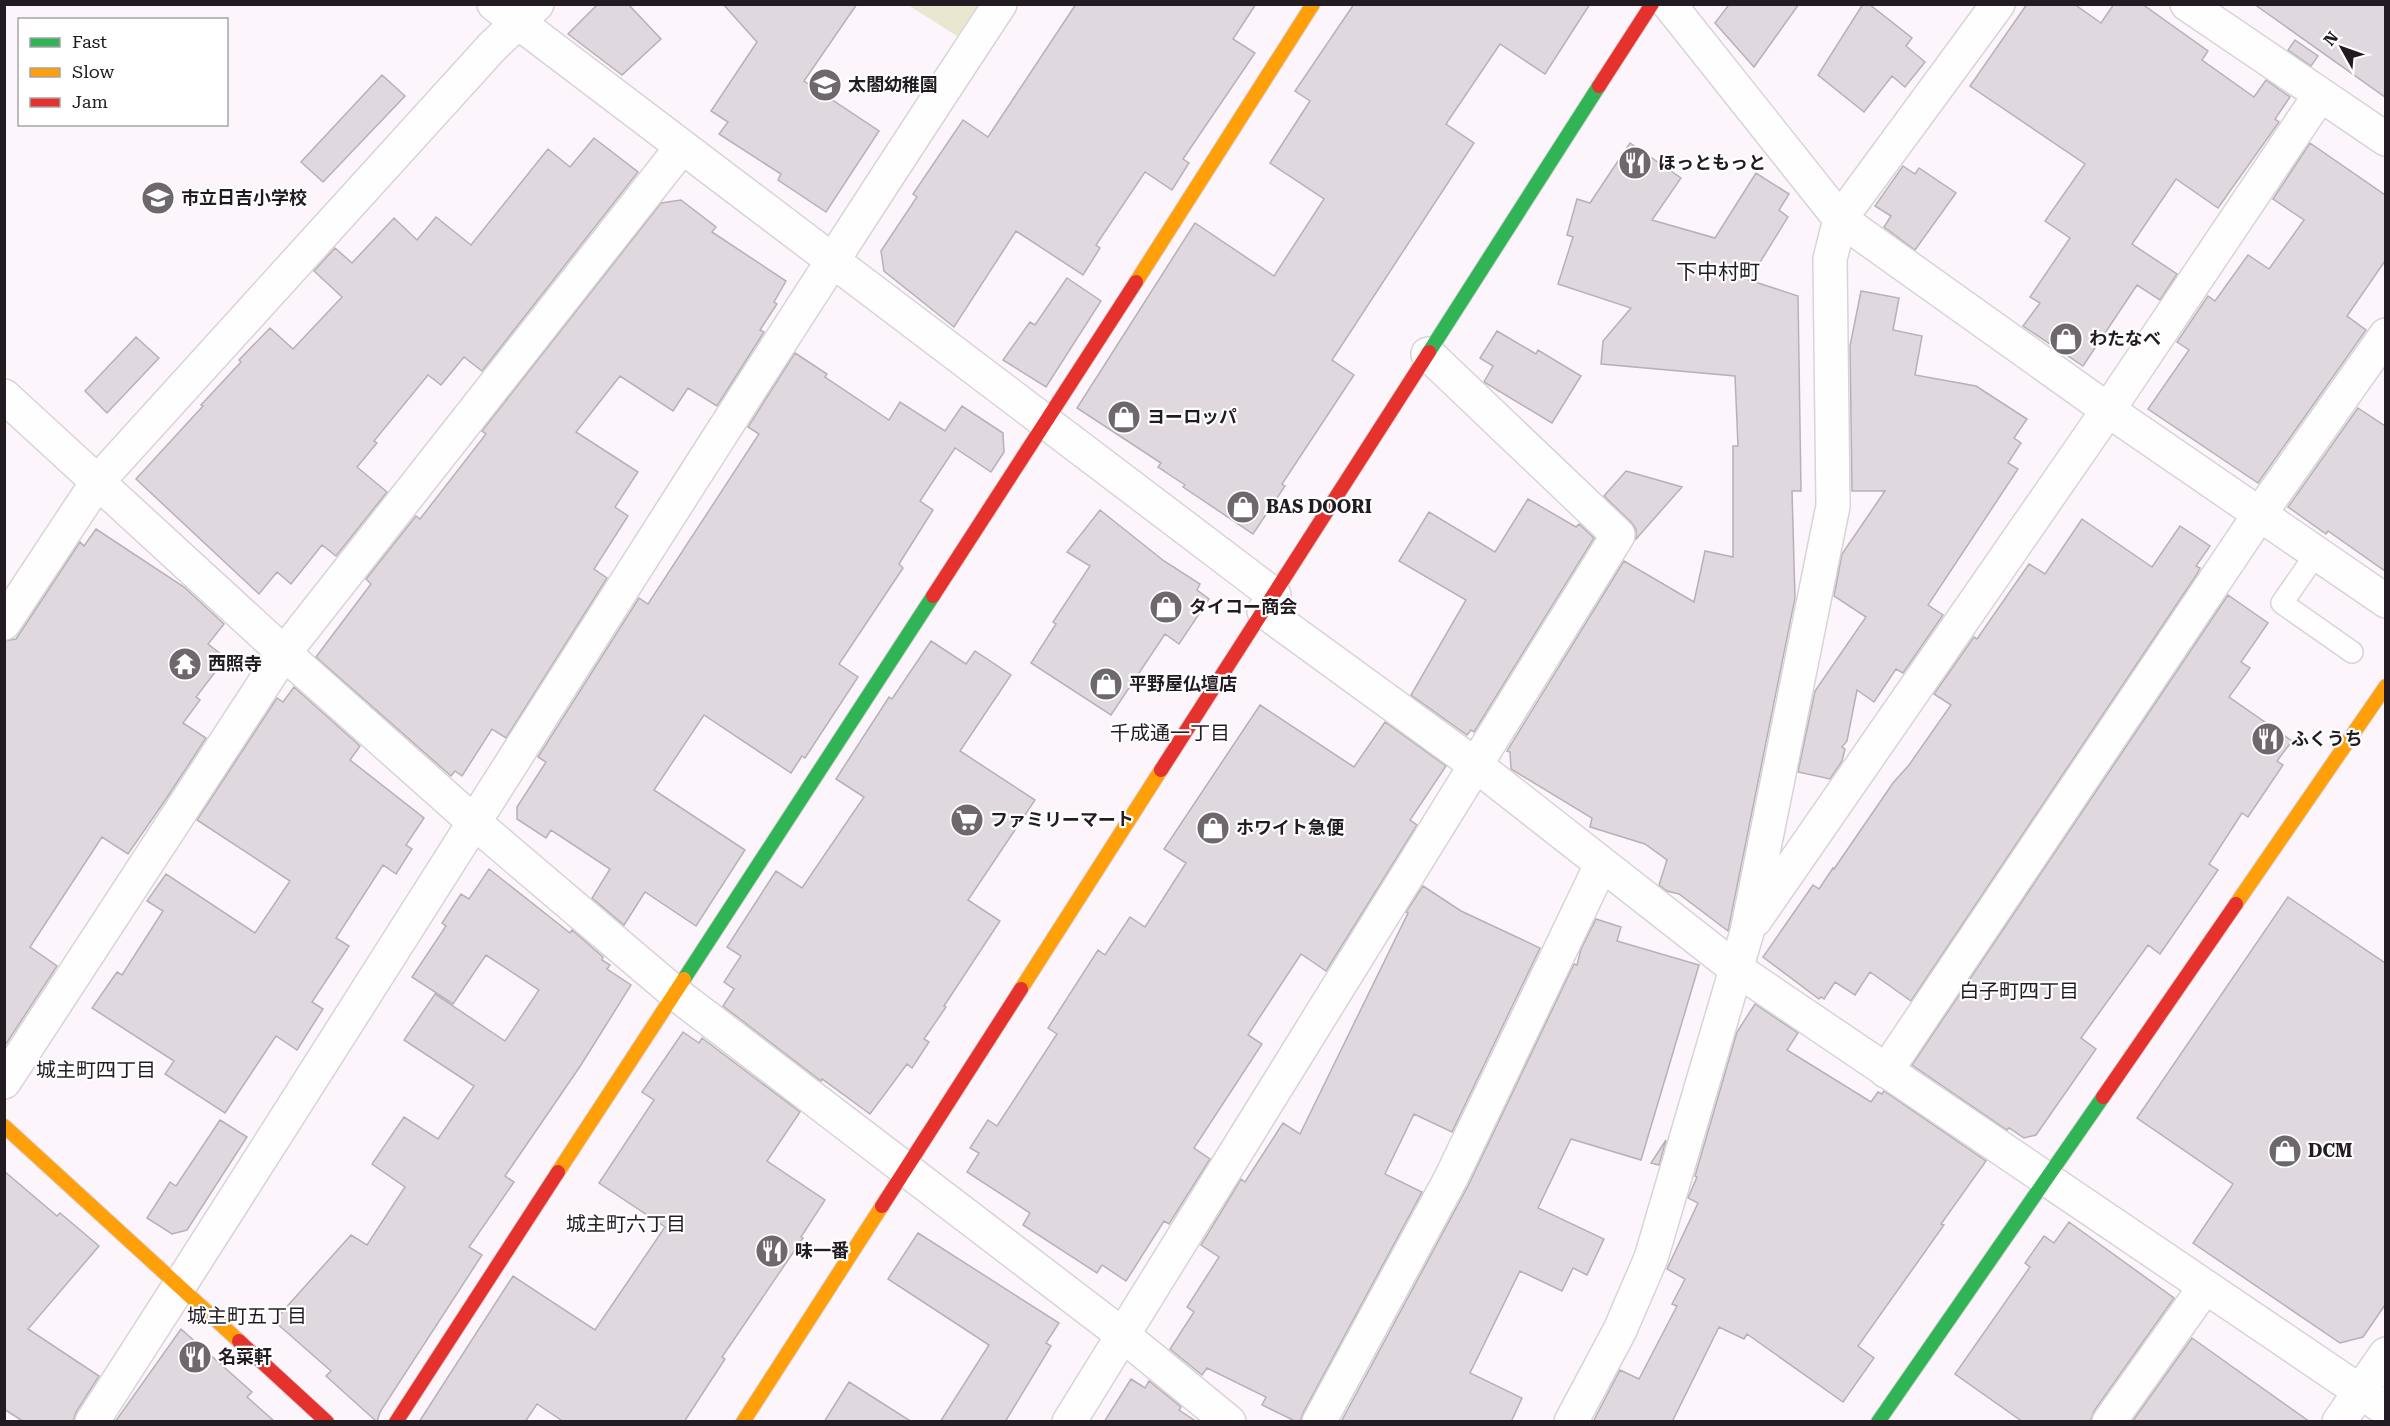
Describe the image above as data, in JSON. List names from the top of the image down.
{
  "districts": [
    "下中村町",
    "千成通一丁目",
    "白子町四丁目",
    "城主町四丁目",
    "城主町六丁目",
    "城主町五丁目"
  ],
  "places": {
    "school or university": ["太閤幼稚園", "市立日吉小学校"],
    "restaurant": [
      "ほっともっと",
      "ふくうち",
      "味一番",
      "名菜軒"
    ],
    "shop": [
      "わたなべ",
      "ヨーロッパ",
      "BAS DOORI",
      "タイコー商会",
      "平野屋仏壇店",
      "ホワイト急便",
      "DCM"
    ],
    "temple": ["西照寺"],
    "supermarket": ["ファミリーマート"]
  },
  "legend": ["Fast", "Slow", "Jam"],
  "north": "top left"
}
